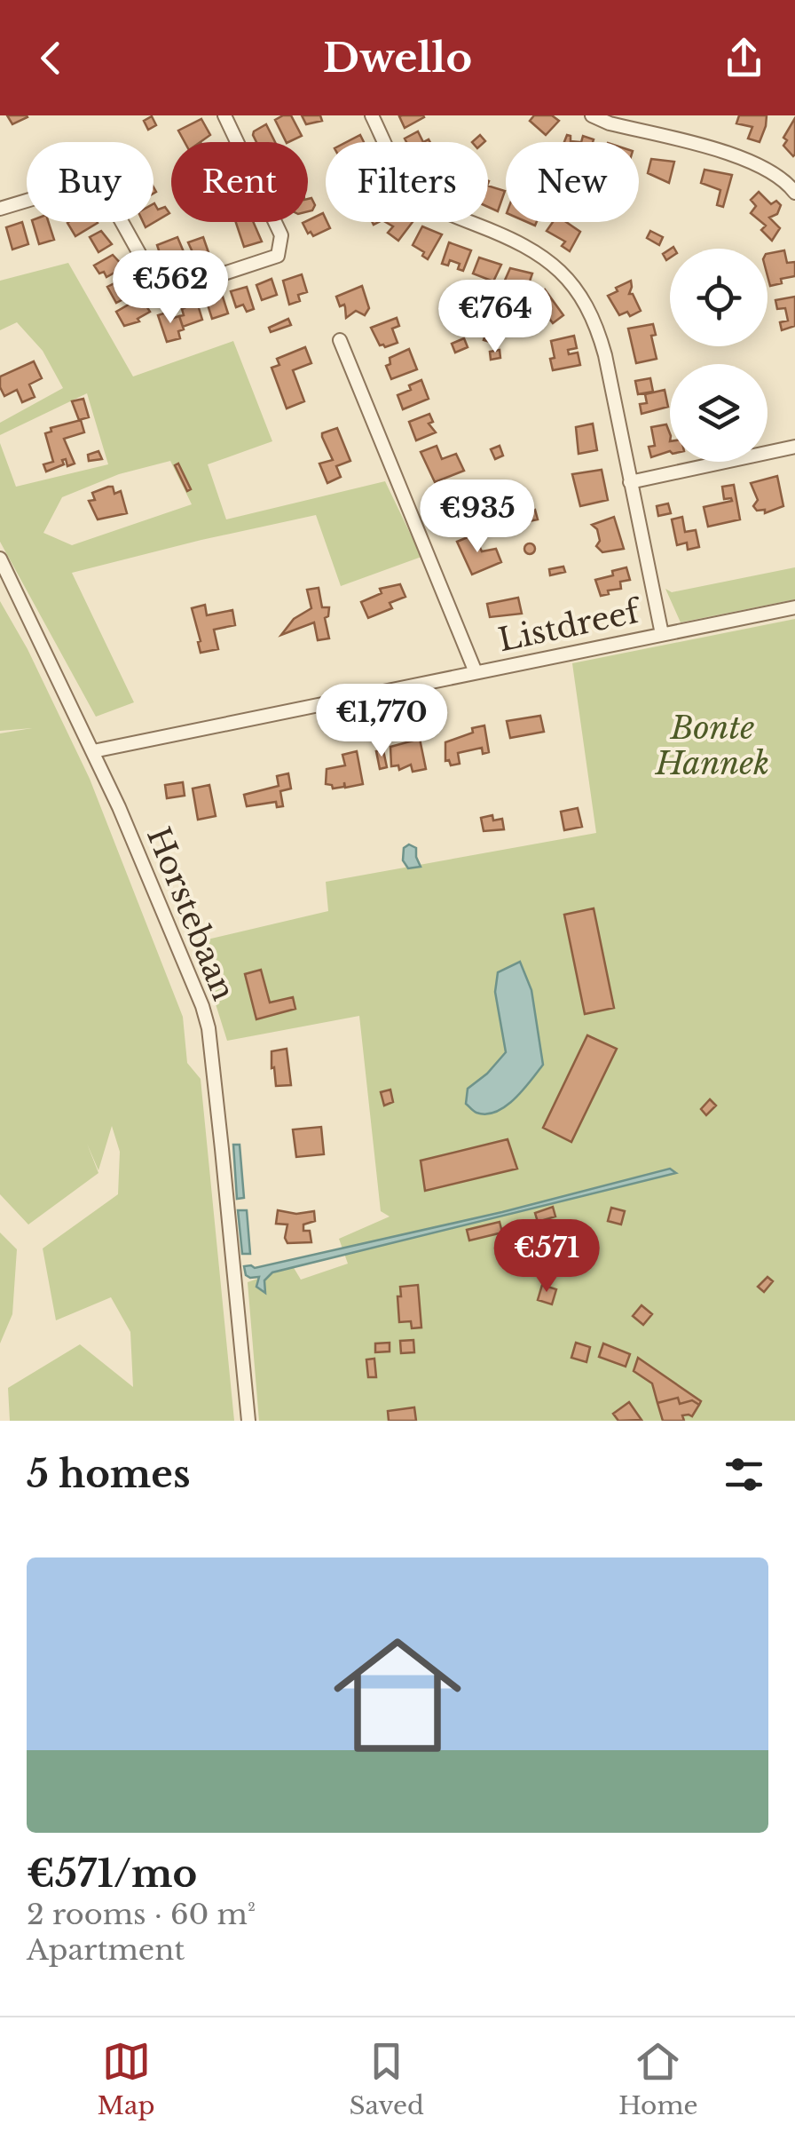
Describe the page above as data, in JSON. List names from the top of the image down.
{
  "streets": {
    "street": ["Listdreef", "Horstebaan"]
  },
  "crossings": [
    ["Listdreef", "Horstebaan"]
  ],
  "parks": ["Bonte Hannek"],
  "page": {
    "header": "Dwello",
    "chip": [
      "Buy",
      "Rent",
      "Filters",
      "New"
    ],
    "price": [
      "€562",
      "€764",
      "€935",
      "€1,770",
      "€571"
    ],
    "heading": "5 homes",
    "list": [
      {
        "name": "€571/mo",
        "note": "2 rooms · 60 m² · Apartment"
      }
    ],
    "tabs": ["Map", "Saved", "Home"]
  }
}
